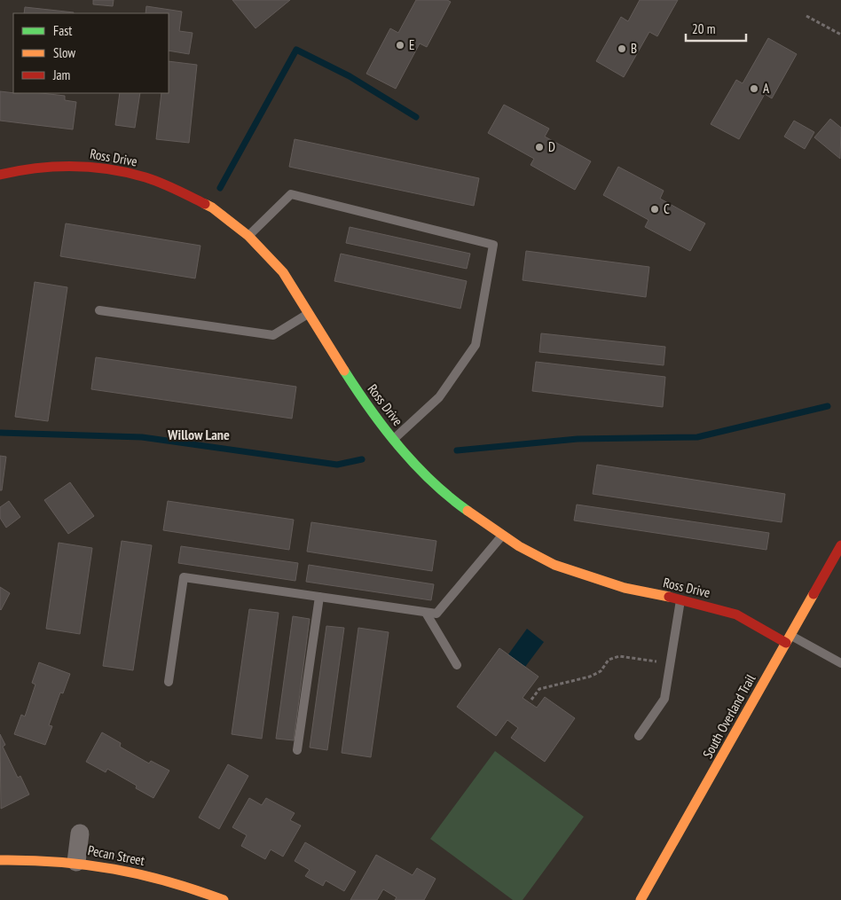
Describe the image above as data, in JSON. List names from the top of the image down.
{
  "streets": {
    "street": ["Ross Drive", "South Overland Trail", "Pecan Street"]
  },
  "crossings": [
    ["Ross Drive", "South Overland Trail"]
  ],
  "districts": ["Willow Lane"],
  "places": [
    "E",
    "B",
    "A",
    "D",
    "C"
  ],
  "legend": ["Fast", "Slow", "Jam"],
  "scale_bar": "20 m"
}
